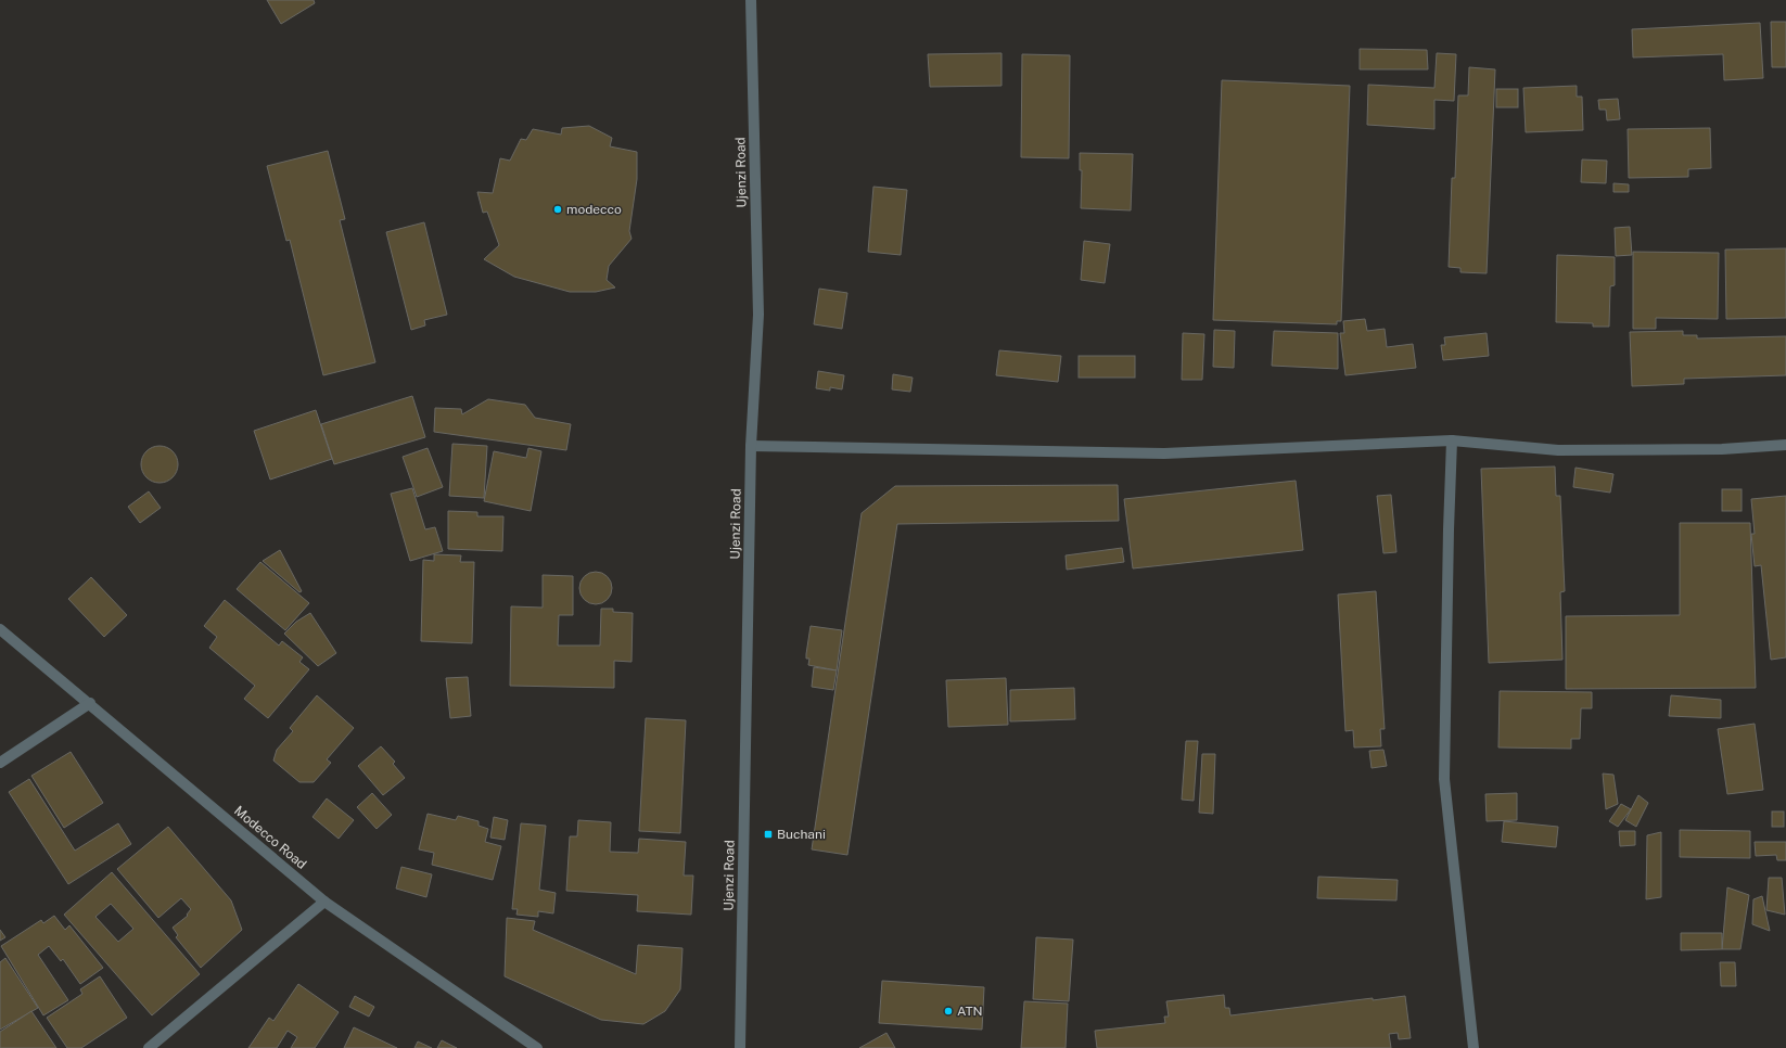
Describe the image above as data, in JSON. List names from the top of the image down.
{
  "streets": {
    "street": ["Ujenzi Road", "Modecco Road"]
  },
  "places": {
    "other": ["modecco", "ATN"],
    "transit": ["Buchani"]
  }
}
